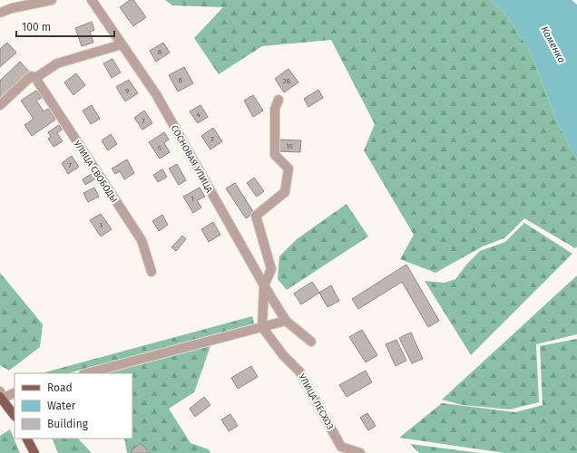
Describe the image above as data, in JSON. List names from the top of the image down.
{
  "streets": {
    "street": ["СОСНОВАЯ УЛИЦА", "УЛИЦА СВОБОДЫ", "УЛИЦА ЛЕСХОЗ"]
  },
  "water": ["Каменка"],
  "house_numbers": [
    "8",
    "6",
    "2Б",
    "9",
    "4",
    "7",
    "2",
    "15",
    "5",
    "7",
    "1",
    "3"
  ],
  "legend": ["Road", "Water", "Building"],
  "scale_bar": "100 m"
}
